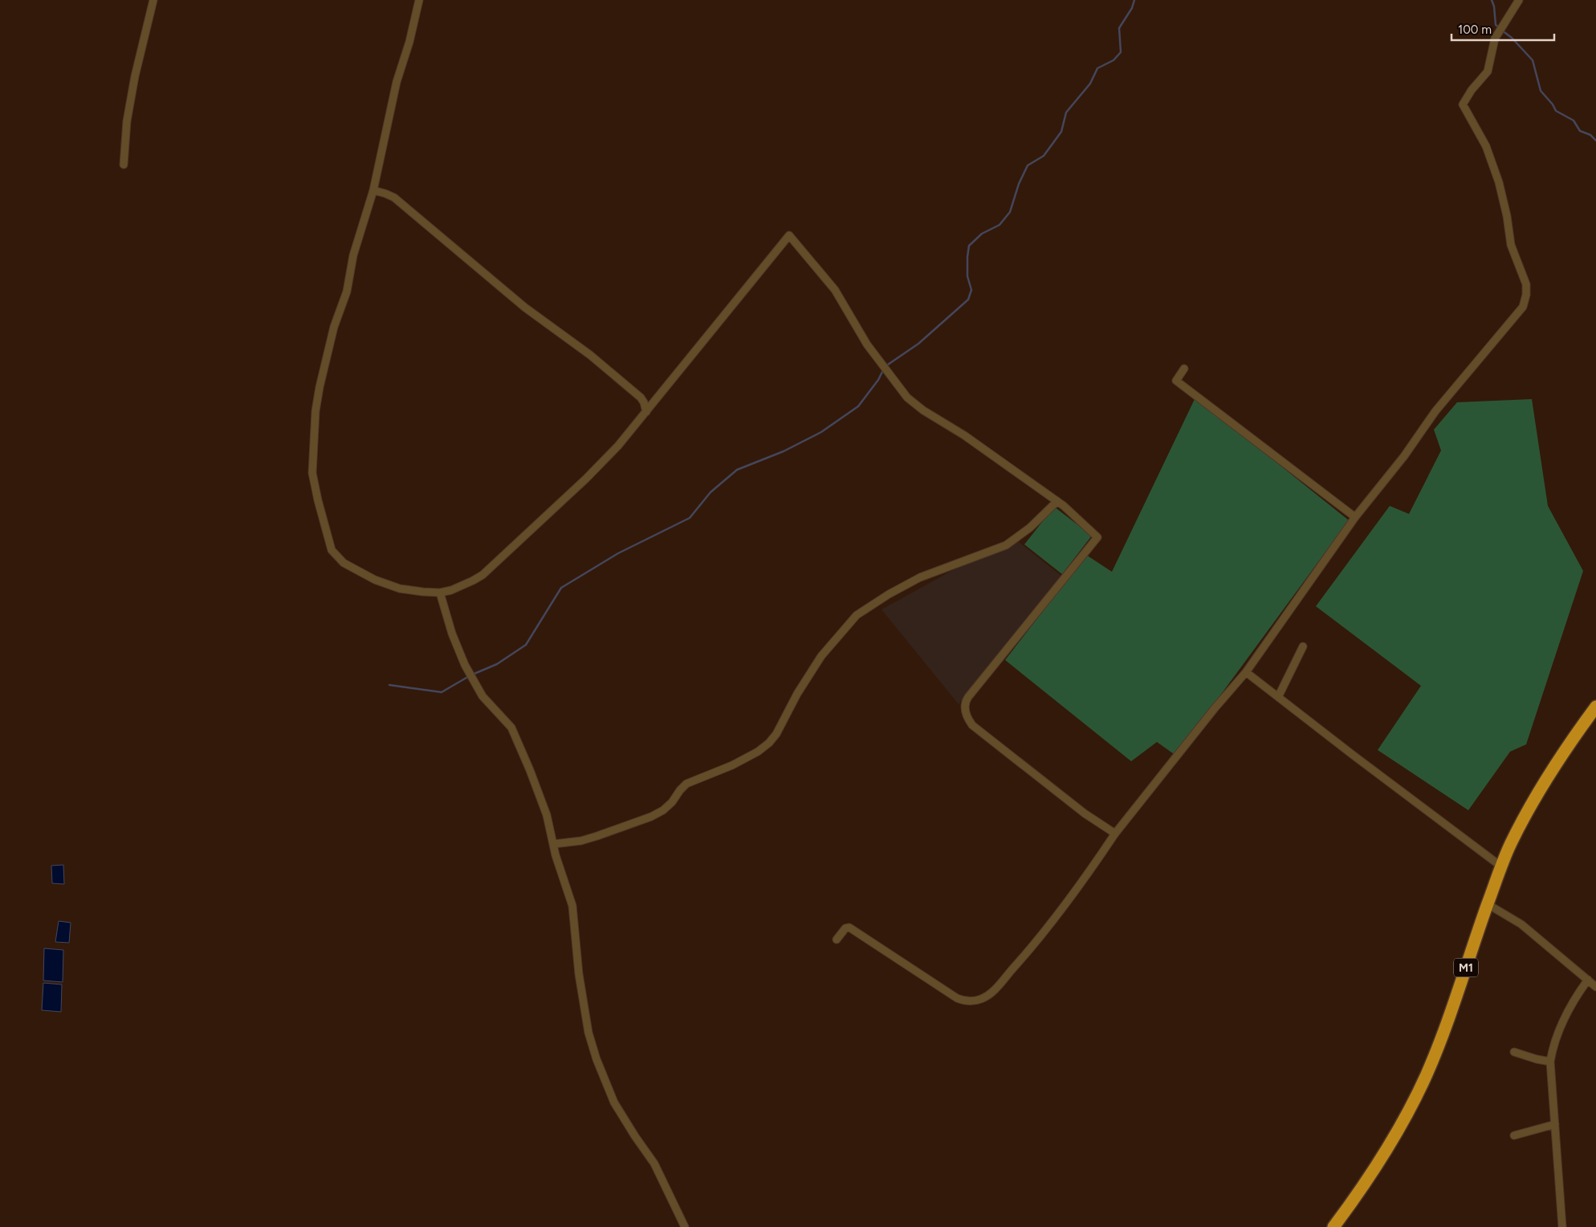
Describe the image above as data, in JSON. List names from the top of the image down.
{
  "streets": {
    "highway": ["M1"]
  },
  "scale_bar": "100 m"
}
